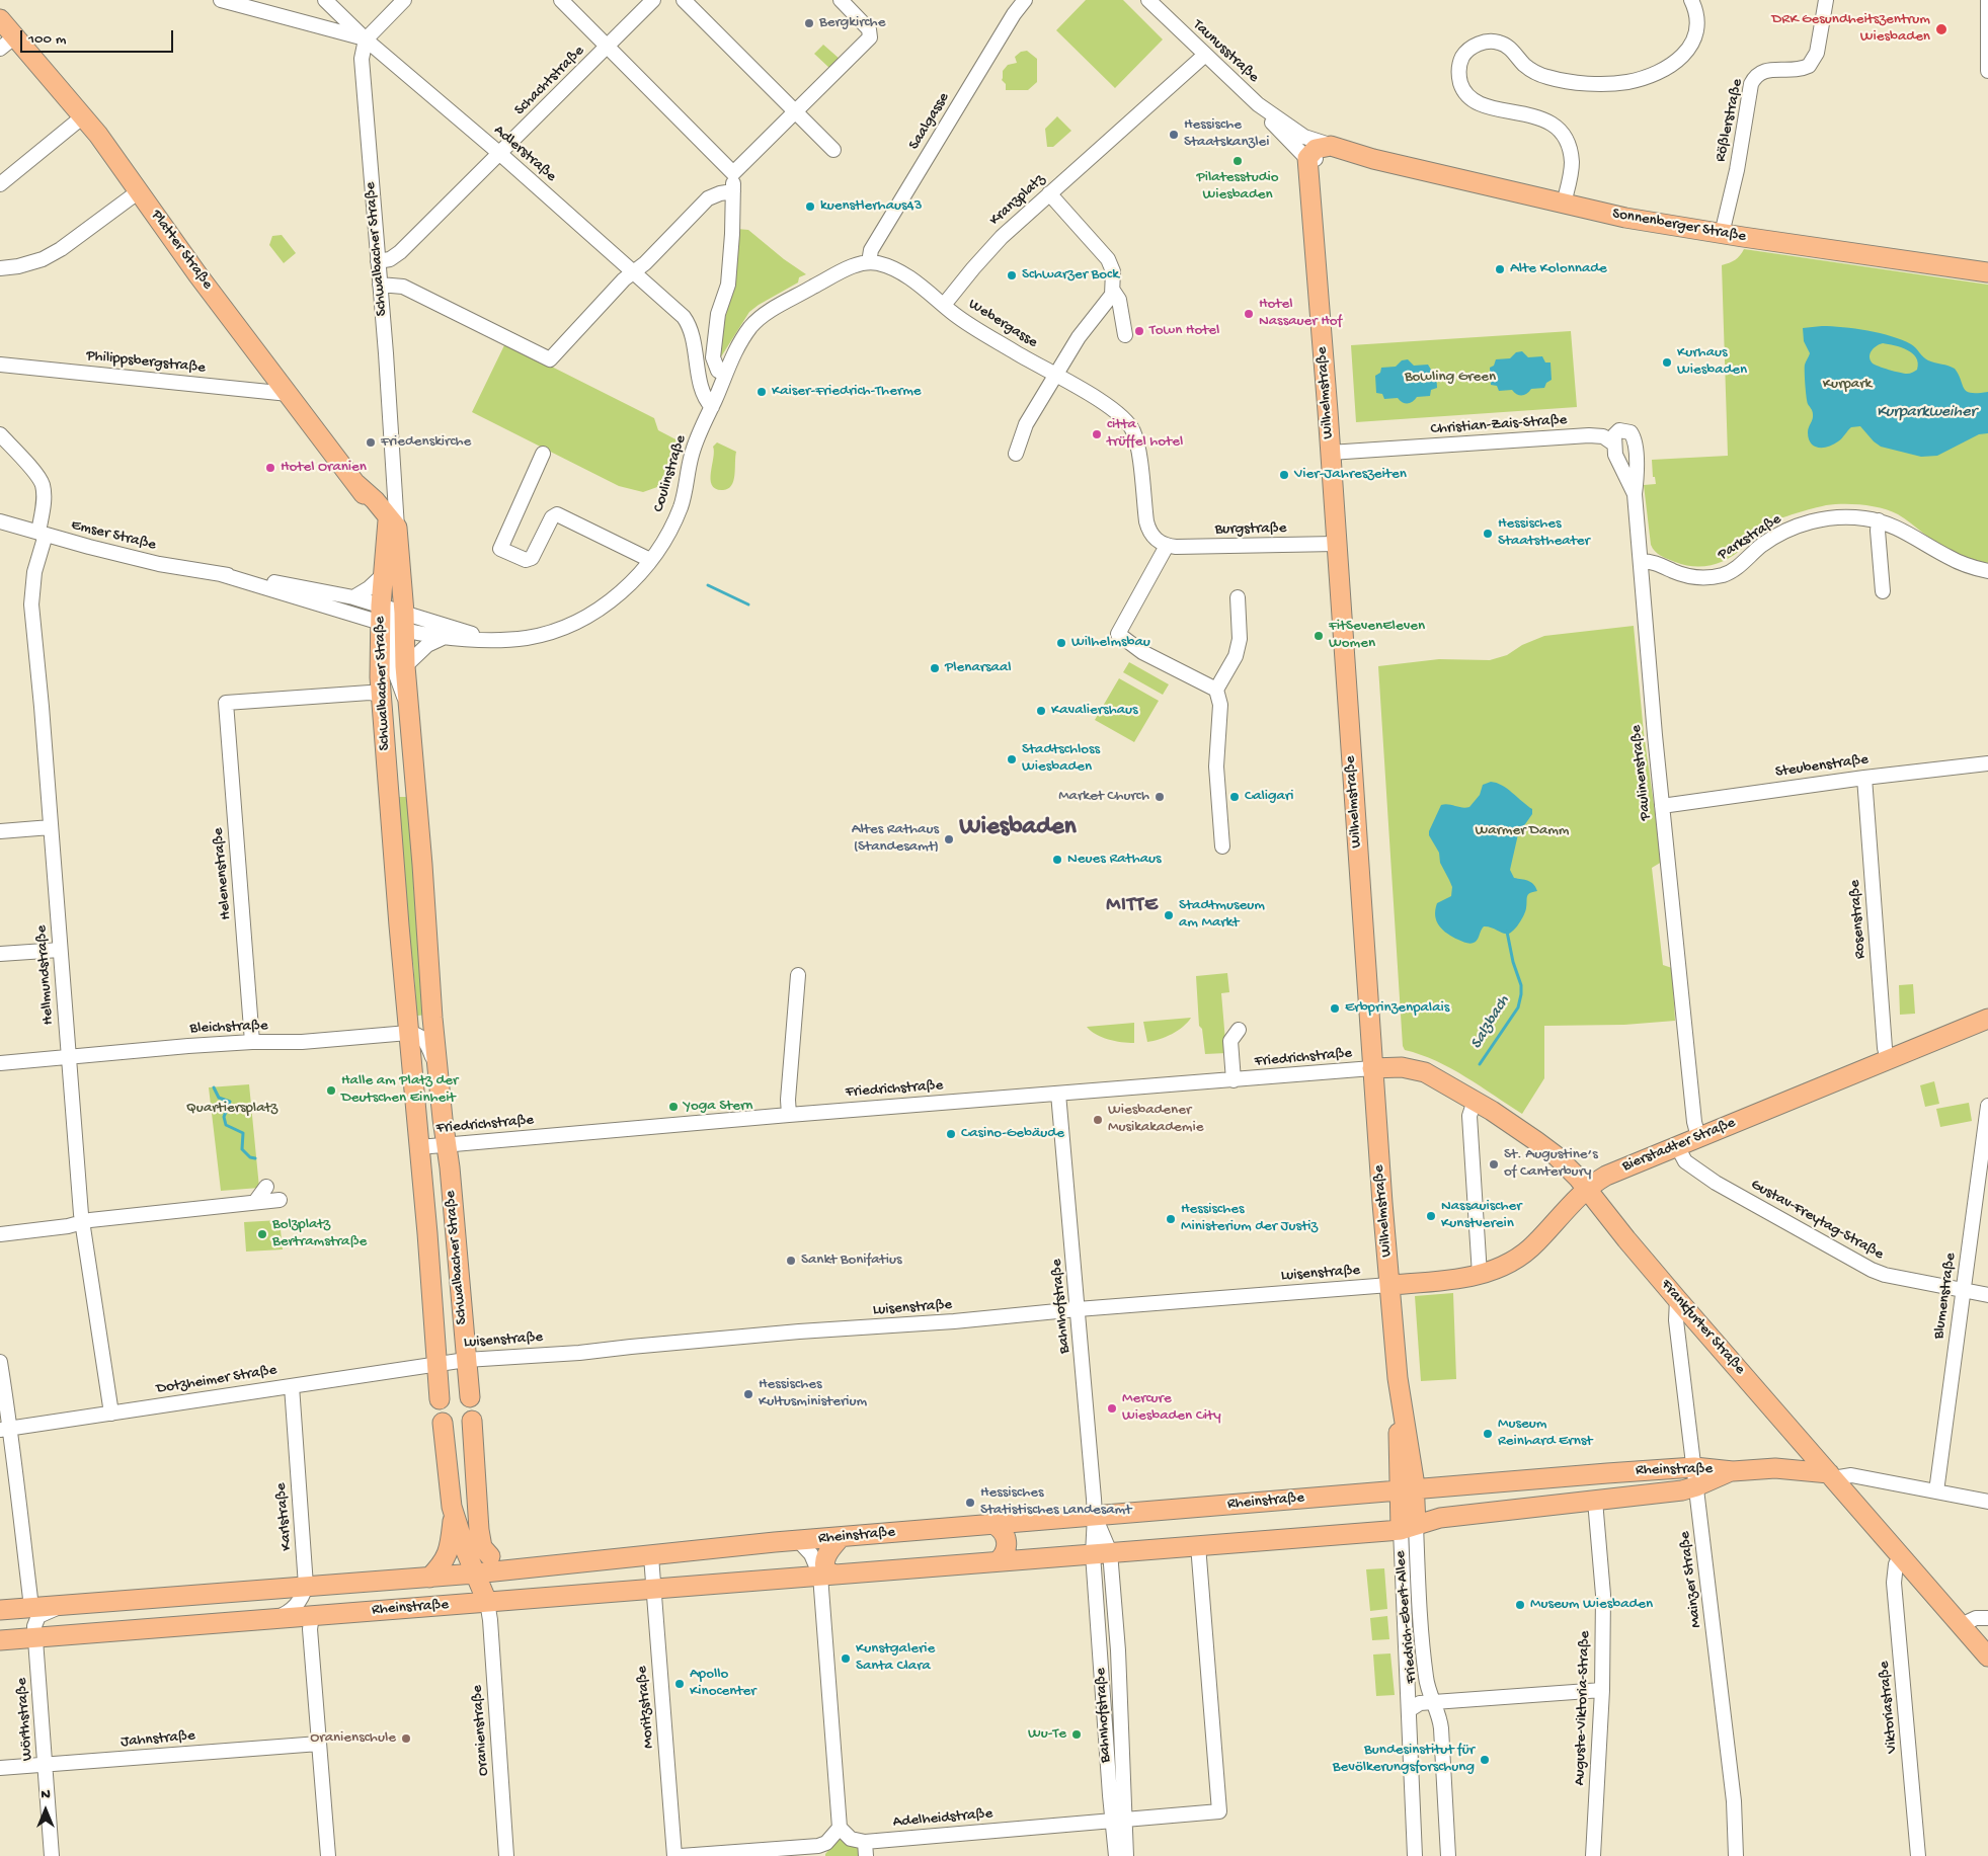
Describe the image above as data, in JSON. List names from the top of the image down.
{
  "streets": {
    "main road": [
      "Sonnenberger Straße",
      "Schwalbacher Straße",
      "Platter Straße",
      "Wilhelmstraße",
      "Bierstadter Straße",
      "Frankfurter Straße",
      "Rheinstraße"
    ],
    "street": [
      "Taunusstraße",
      "Schachtstraße",
      "Rößlerstraße",
      "Saalgasse",
      "Adlerstraße",
      "Kranzplatz",
      "Webergasse",
      "Philippsbergstraße",
      "Christian-Zais-Straße",
      "Coulinstraße",
      "Burgstraße",
      "Emser Straße",
      "Parkstraße",
      "Steubenstraße",
      "Paulinenstraße",
      "Helenenstraße",
      "Rosenstraße",
      "Hellmundstraße",
      "Bleichstraße",
      "Friedrichstraße",
      "Gustav-Freytag-Straße",
      "Luisenstraße",
      "Blumenstraße",
      "Bahnhofstraße",
      "Dotzheimer Straße",
      "Karlstraße",
      "Mainzer Straße",
      "Friedrich-Ebert-Allee",
      "Moritzstraße",
      "Viktoriastraße",
      "Auguste-Viktoria-Straße",
      "Wörthstraße",
      "Oranienstraße",
      "Jahnstraße",
      "Adelheidstraße"
    ]
  },
  "crossings": [
    ["Taunusstraße", "Kranzplatz"],
    ["Taunusstraße", "Sonnenberger Straße"],
    ["Taunusstraße", "Wilhelmstraße"],
    ["Schachtstraße", "Adlerstraße"],
    ["Schachtstraße", "Schwalbacher Straße"],
    ["Rößlerstraße", "Sonnenberger Straße"],
    ["Saalgasse", "Webergasse"],
    ["Saalgasse", "Coulinstraße"],
    ["Adlerstraße", "Schwalbacher Straße"],
    ["Adlerstraße", "Coulinstraße"],
    ["Kranzplatz", "Webergasse"],
    ["Sonnenberger Straße", "Wilhelmstraße"],
    ["Schwalbacher Straße", "Platter Straße"],
    ["Schwalbacher Straße", "Coulinstraße"],
    ["Schwalbacher Straße", "Emser Straße"],
    ["Schwalbacher Straße", "Helenenstraße"],
    ["Schwalbacher Straße", "Bleichstraße"],
    ["Schwalbacher Straße", "Friedrichstraße"],
    ["Schwalbacher Straße", "Luisenstraße"],
    ["Schwalbacher Straße", "Dotzheimer Straße"],
    ["Platter Straße", "Philippsbergstraße"],
    ["Webergasse", "Coulinstraße"],
    ["Webergasse", "Burgstraße"],
    ["Wilhelmstraße", "Christian-Zais-Straße"],
    ["Wilhelmstraße", "Burgstraße"],
    ["Wilhelmstraße", "Friedrichstraße"],
    ["Wilhelmstraße", "Bierstadter Straße"],
    ["Wilhelmstraße", "Luisenstraße"],
    ["Wilhelmstraße", "Frankfurter Straße"],
    ["Wilhelmstraße", "Rheinstraße"],
    ["Wilhelmstraße", "Friedrich-Ebert-Allee"],
    ["Christian-Zais-Straße", "Paulinenstraße"],
    ["Coulinstraße", "Emser Straße"],
    ["Emser Straße", "Hellmundstraße"],
    ["Parkstraße", "Paulinenstraße"],
    ["Steubenstraße", "Paulinenstraße"],
    ["Steubenstraße", "Rosenstraße"],
    ["Paulinenstraße", "Bierstadter Straße"],
    ["Helenenstraße", "Bleichstraße"],
    ["Rosenstraße", "Bierstadter Straße"],
    ["Hellmundstraße", "Bleichstraße"],
    ["Hellmundstraße", "Dotzheimer Straße"],
    ["Friedrichstraße", "Bahnhofstraße"],
    ["Friedrichstraße", "Frankfurter Straße"],
    ["Bierstadter Straße", "Gustav-Freytag-Straße"],
    ["Bierstadter Straße", "Luisenstraße"],
    ["Bierstadter Straße", "Frankfurter Straße"],
    ["Gustav-Freytag-Straße", "Blumenstraße"],
    ["Luisenstraße", "Bahnhofstraße"],
    ["Luisenstraße", "Dotzheimer Straße"],
    ["Bahnhofstraße", "Rheinstraße"],
    ["Bahnhofstraße", "Adelheidstraße"],
    ["Frankfurter Straße", "Mainzer Straße"],
    ["Frankfurter Straße", "Viktoriastraße"],
    ["Dotzheimer Straße", "Karlstraße"],
    ["Rheinstraße", "Karlstraße"],
    ["Rheinstraße", "Mainzer Straße"],
    ["Rheinstraße", "Friedrich-Ebert-Allee"],
    ["Rheinstraße", "Moritzstraße"],
    ["Rheinstraße", "Auguste-Viktoria-Straße"],
    ["Rheinstraße", "Wörthstraße"],
    ["Rheinstraße", "Oranienstraße"],
    ["Rheinstraße", "Adelheidstraße"],
    ["Wörthstraße", "Jahnstraße"]
  ],
  "districts": ["Wiesbaden", "MITTE"],
  "water": ["Kurparkweiher", "Salzbach"],
  "parks": [
    "Bowling Green",
    "Kurpark",
    "Warmer Damm",
    "Quartiersplatz"
  ],
  "places": [
    "Bergkirche",
    "DRK Gesundheitszentrum Wiesbaden",
    "Hessische Staatskanzlei",
    "Pilatesstudio Wiesbaden",
    "kuenstlerhaus43",
    "Alte Kolonnade",
    "Schwarzer Bock",
    "Hotel Nassauer Hof",
    "Town Hotel",
    "Kurhaus Wiesbaden",
    "Kaiser-Friedrich-Therme",
    "citta trüffel hotel",
    "Friedenskirche",
    "Hotel Oranien",
    "Vier-Jahreszeiten",
    "Hessisches Staatstheater",
    "FitSevenEleven Women",
    "Wilhelmsbau",
    "Plenarsaal",
    "Kavaliershaus",
    "Stadtschloss Wiesbaden",
    "Market Church",
    "Caligari",
    "Altes Rathaus (Standesamt)",
    "Neues Rathaus",
    "Stadtmuseum am Markt",
    "Erbprinzenpalais",
    "Halle am Platz der Deutschen Einheit",
    "Yoga Stern",
    "Wiesbadener Musikakademie",
    "Casino-Gebäude",
    "St. Augustine’s of Canterbury",
    "Nassauischer Kunstverein",
    "Hessisches Ministerium der Justiz",
    "Bolzplatz Bertramstraße",
    "Sankt Bonifatius",
    "Hessisches Kultusministerium",
    "Mercure Wiesbaden City",
    "Museum Reinhard Ernst",
    "Hessisches Statistisches Landesamt",
    "Museum Wiesbaden",
    "Kunstgalerie Santa Clara",
    "Apollo Kinocenter",
    "Wu-Te",
    "Oranienschule",
    "Bundesinstitut für Bevölkerungsforschung"
  ],
  "scale_bar": "100 m",
  "north": "top"
}
